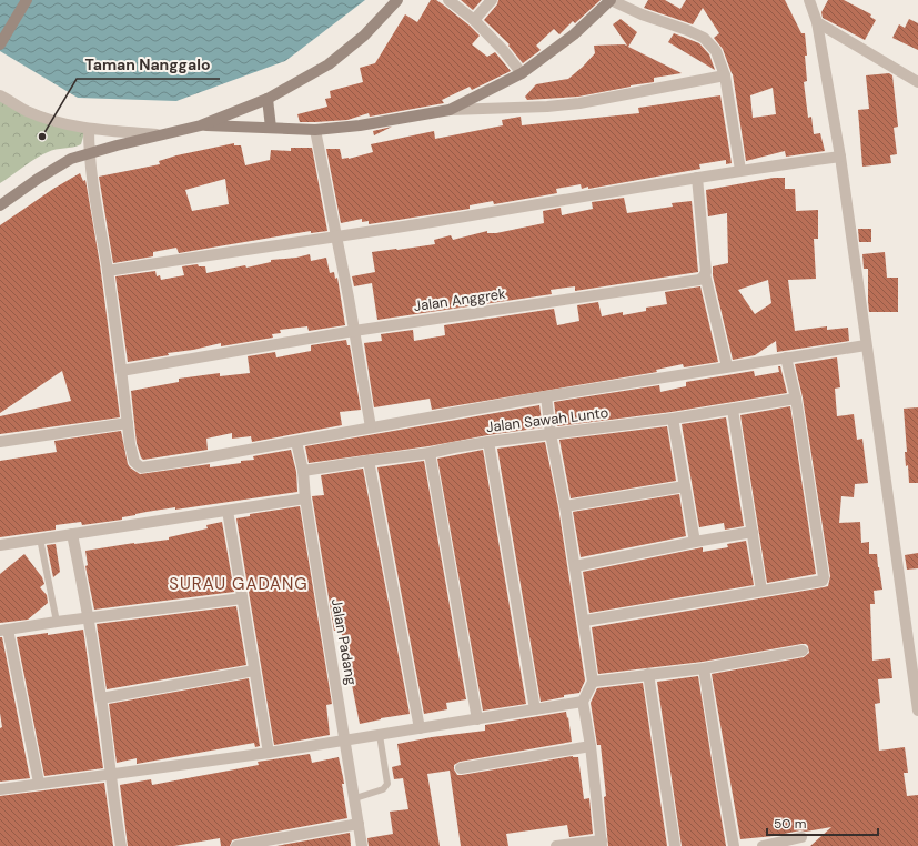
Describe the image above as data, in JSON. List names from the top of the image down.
{
  "streets": {
    "street": ["Jalan Anggrek", "Jalan Sawah Lunto", "Jalan Padang"]
  },
  "crossings": [
    ["Jalan Sawah Lunto", "Jalan Padang"]
  ],
  "districts": ["SURAU GADANG"],
  "places": ["Taman Nanggalo"],
  "scale_bar": "50 m"
}
